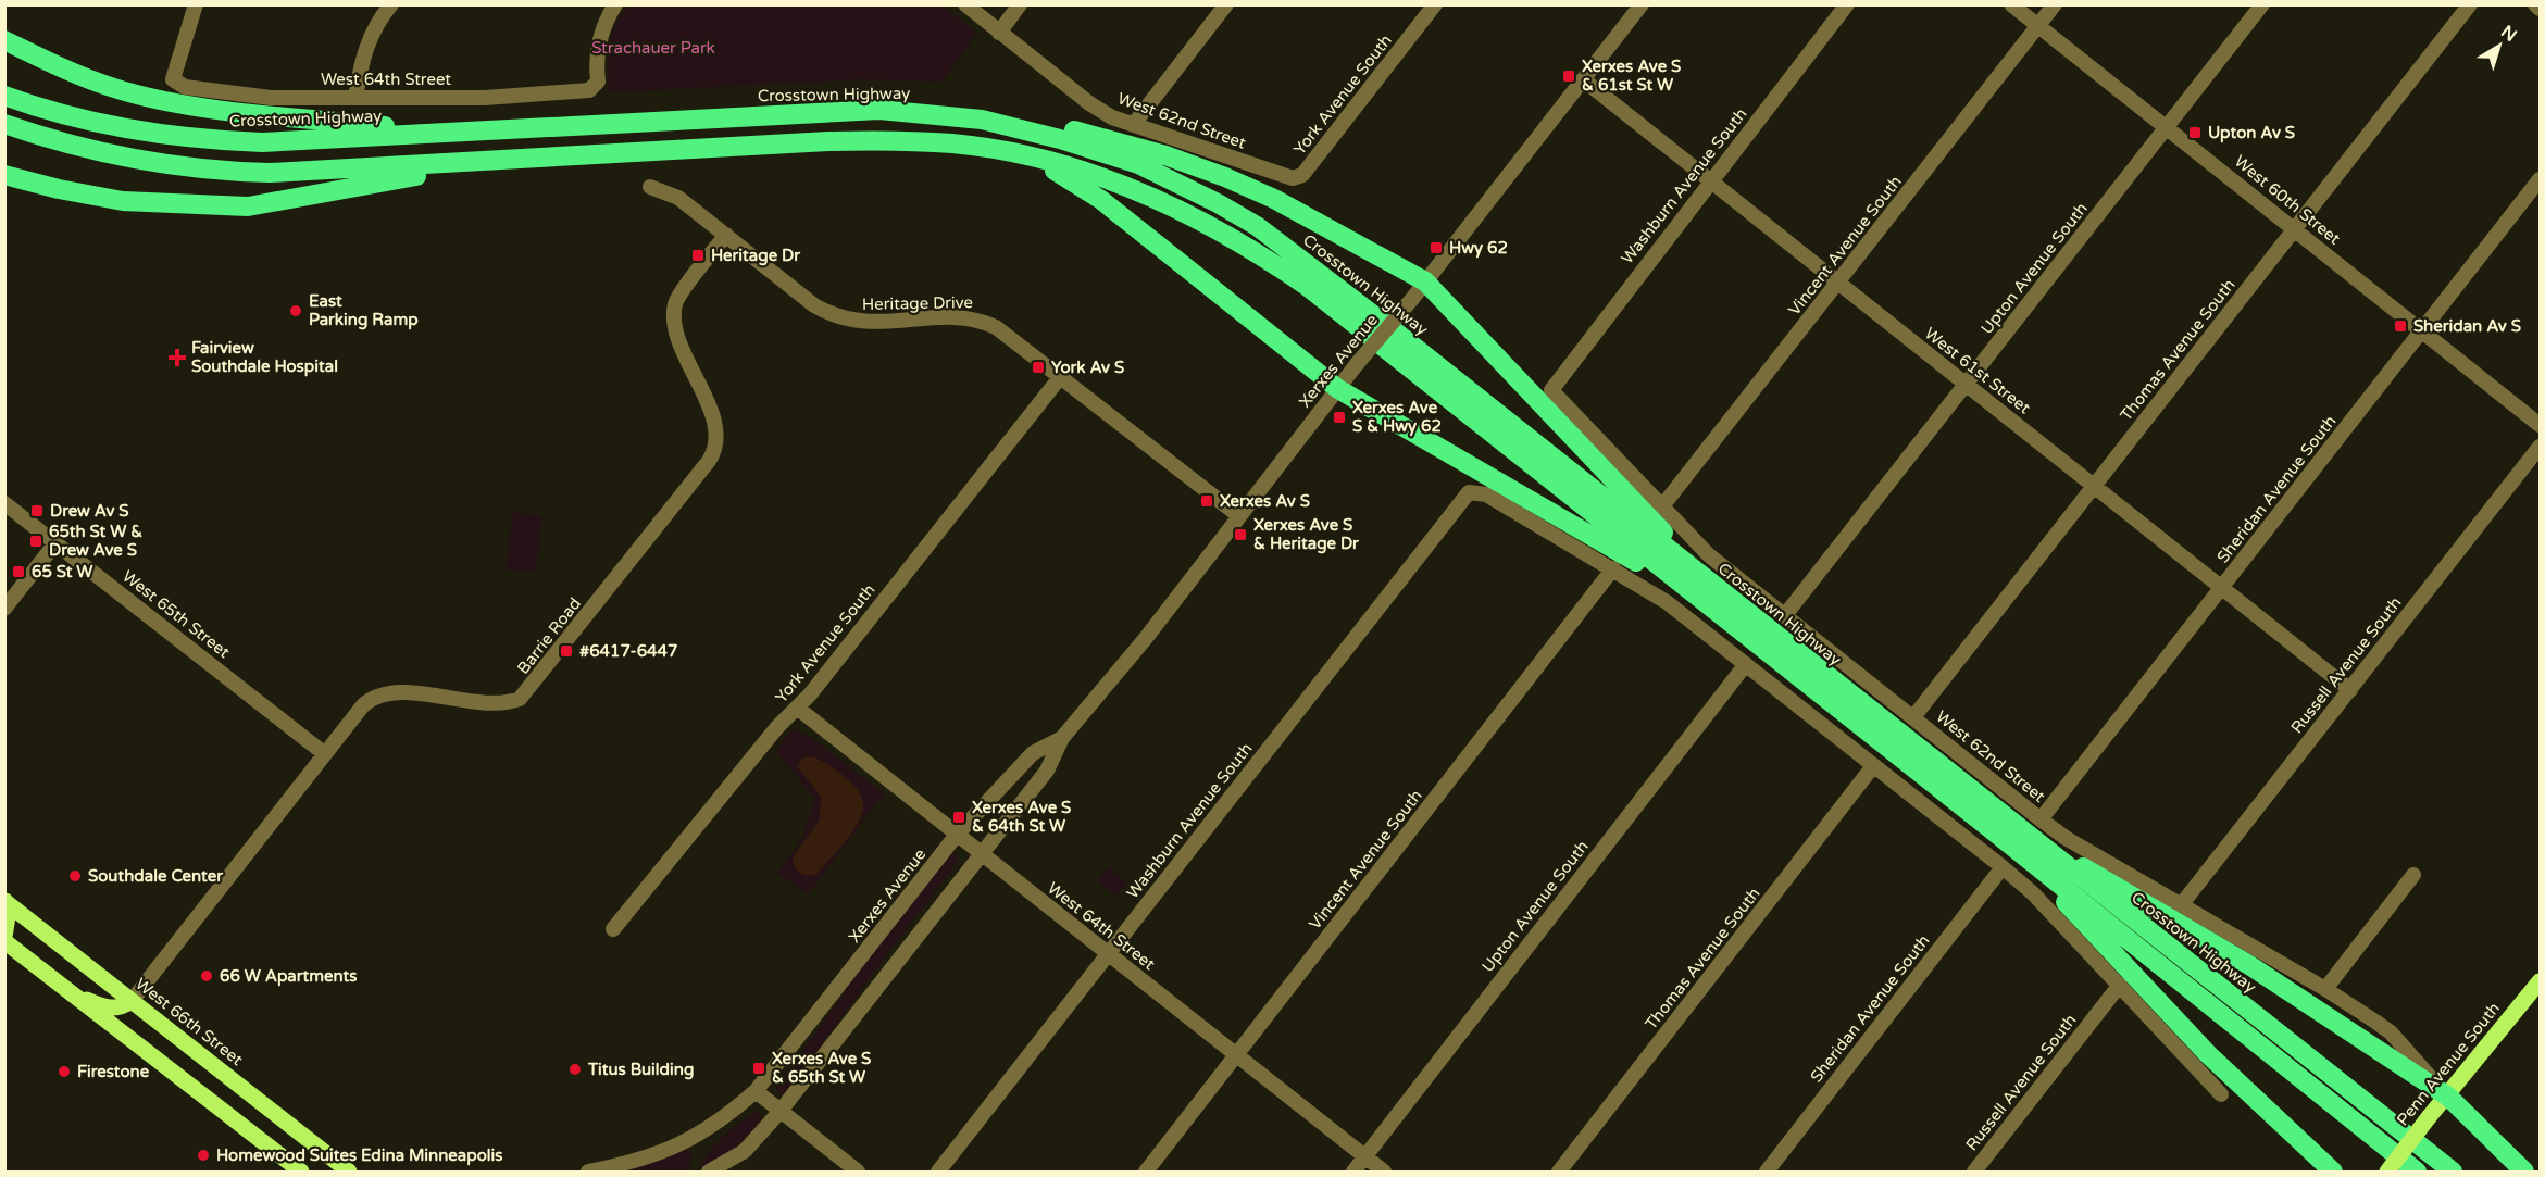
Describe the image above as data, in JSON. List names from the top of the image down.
{
  "streets": {
    "highway": ["Crosstown Highway"],
    "main road": ["West 66th Street", "Penn Avenue South"],
    "street": [
      "West 64th Street",
      "York Avenue South",
      "West 62nd Street",
      "Washburn Avenue South",
      "West 60th Street",
      "Vincent Avenue South",
      "Upton Avenue South",
      "Heritage Drive",
      "Thomas Avenue South",
      "Xerxes Avenue",
      "West 61st Street",
      "Sheridan Avenue South",
      "West 65th Street",
      "Barrie Road",
      "Russell Avenue South"
    ]
  },
  "crossings": [
    ["West 64th Street", "York Avenue South"],
    ["West 64th Street", "Washburn Avenue South"],
    ["West 64th Street", "Vincent Avenue South"],
    ["West 64th Street", "Upton Avenue South"],
    ["West 64th Street", "Xerxes Avenue"],
    ["York Avenue South", "West 62nd Street"],
    ["York Avenue South", "Heritage Drive"],
    ["West 62nd Street", "Washburn Avenue South"],
    ["West 62nd Street", "Vincent Avenue South"],
    ["West 62nd Street", "Upton Avenue South"],
    ["West 62nd Street", "Thomas Avenue South"],
    ["West 62nd Street", "Sheridan Avenue South"],
    ["West 62nd Street", "Russell Avenue South"],
    ["West 62nd Street", "Penn Avenue South"],
    ["Washburn Avenue South", "Vincent Avenue South"],
    ["Washburn Avenue South", "West 61st Street"],
    ["West 60th Street", "Vincent Avenue South"],
    ["West 60th Street", "Upton Avenue South"],
    ["West 60th Street", "Thomas Avenue South"],
    ["West 60th Street", "Sheridan Avenue South"],
    ["Vincent Avenue South", "West 61st Street"],
    ["Upton Avenue South", "West 61st Street"],
    ["Heritage Drive", "Xerxes Avenue"],
    ["Heritage Drive", "Barrie Road"],
    ["Thomas Avenue South", "West 61st Street"],
    ["Xerxes Avenue", "West 61st Street"],
    ["West 61st Street", "Sheridan Avenue South"],
    ["West 61st Street", "Russell Avenue South"],
    ["West 65th Street", "Barrie Road"],
    ["Barrie Road", "West 66th Street"]
  ],
  "parks": ["Strachauer Park"],
  "places": {
    "transit": [
      "Xerxes Ave S & 61st St W",
      "Upton Av S",
      "Hwy 62",
      "Heritage Dr",
      "Sheridan Av S",
      "York Av S",
      "Xerxes Ave S & Hwy 62",
      "Xerxes Av S",
      "Drew Av S",
      "Xerxes Ave S & Heritage Dr",
      "65th St W & Drew Ave S",
      "65 St W",
      "#6417-6447",
      "Xerxes Ave S & 64th St W",
      "Xerxes Ave S & 65th St W"
    ],
    "other": [
      "East Parking Ramp",
      "Southdale Center",
      "66 W Apartments",
      "Titus Building",
      "Firestone",
      "Homewood Suites Edina Minneapolis"
    ],
    "health": ["Fairview Southdale Hospital"]
  },
  "north": "top right"
}
